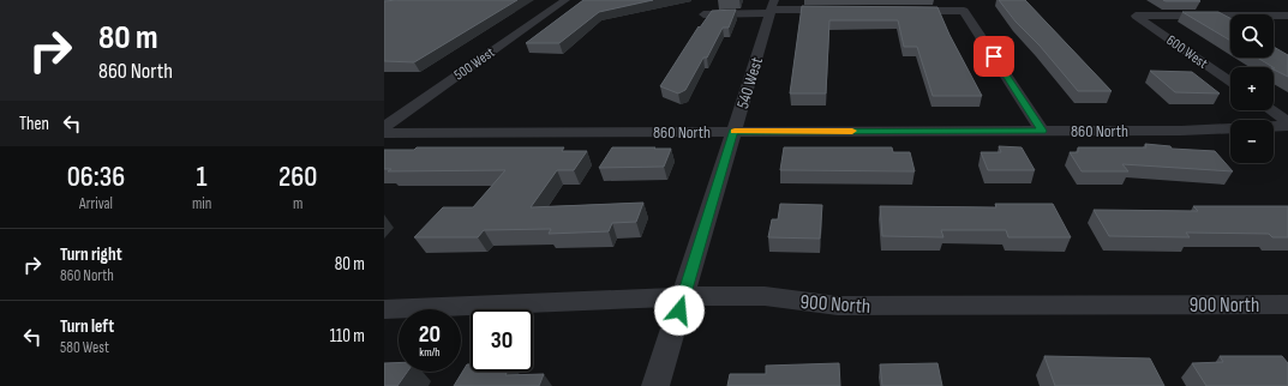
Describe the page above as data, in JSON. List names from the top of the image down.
{
  "streets": {
    "street": [
      "600 West",
      "500 West",
      "540 West",
      "860 North",
      "900 North"
    ]
  },
  "crossings": [
    ["540 West", "860 North"],
    ["540 West", "900 North"]
  ],
  "page": {
    "turn": ["80 m", "860 North"],
    "map_buttons": ["+", "−"],
    "then": "Then",
    "eta": [
      "06:36",
      "Arrival",
      "1",
      "min",
      "260",
      "m"
    ],
    "list": [
      {
        "name": "Turn right",
        "note": "860 North",
        "value": "80 m"
      },
      {
        "name": "Turn left",
        "note": "580 West",
        "value": "110 m"
      }
    ],
    "speed": "20 km/h",
    "limit": "30"
  }
}
